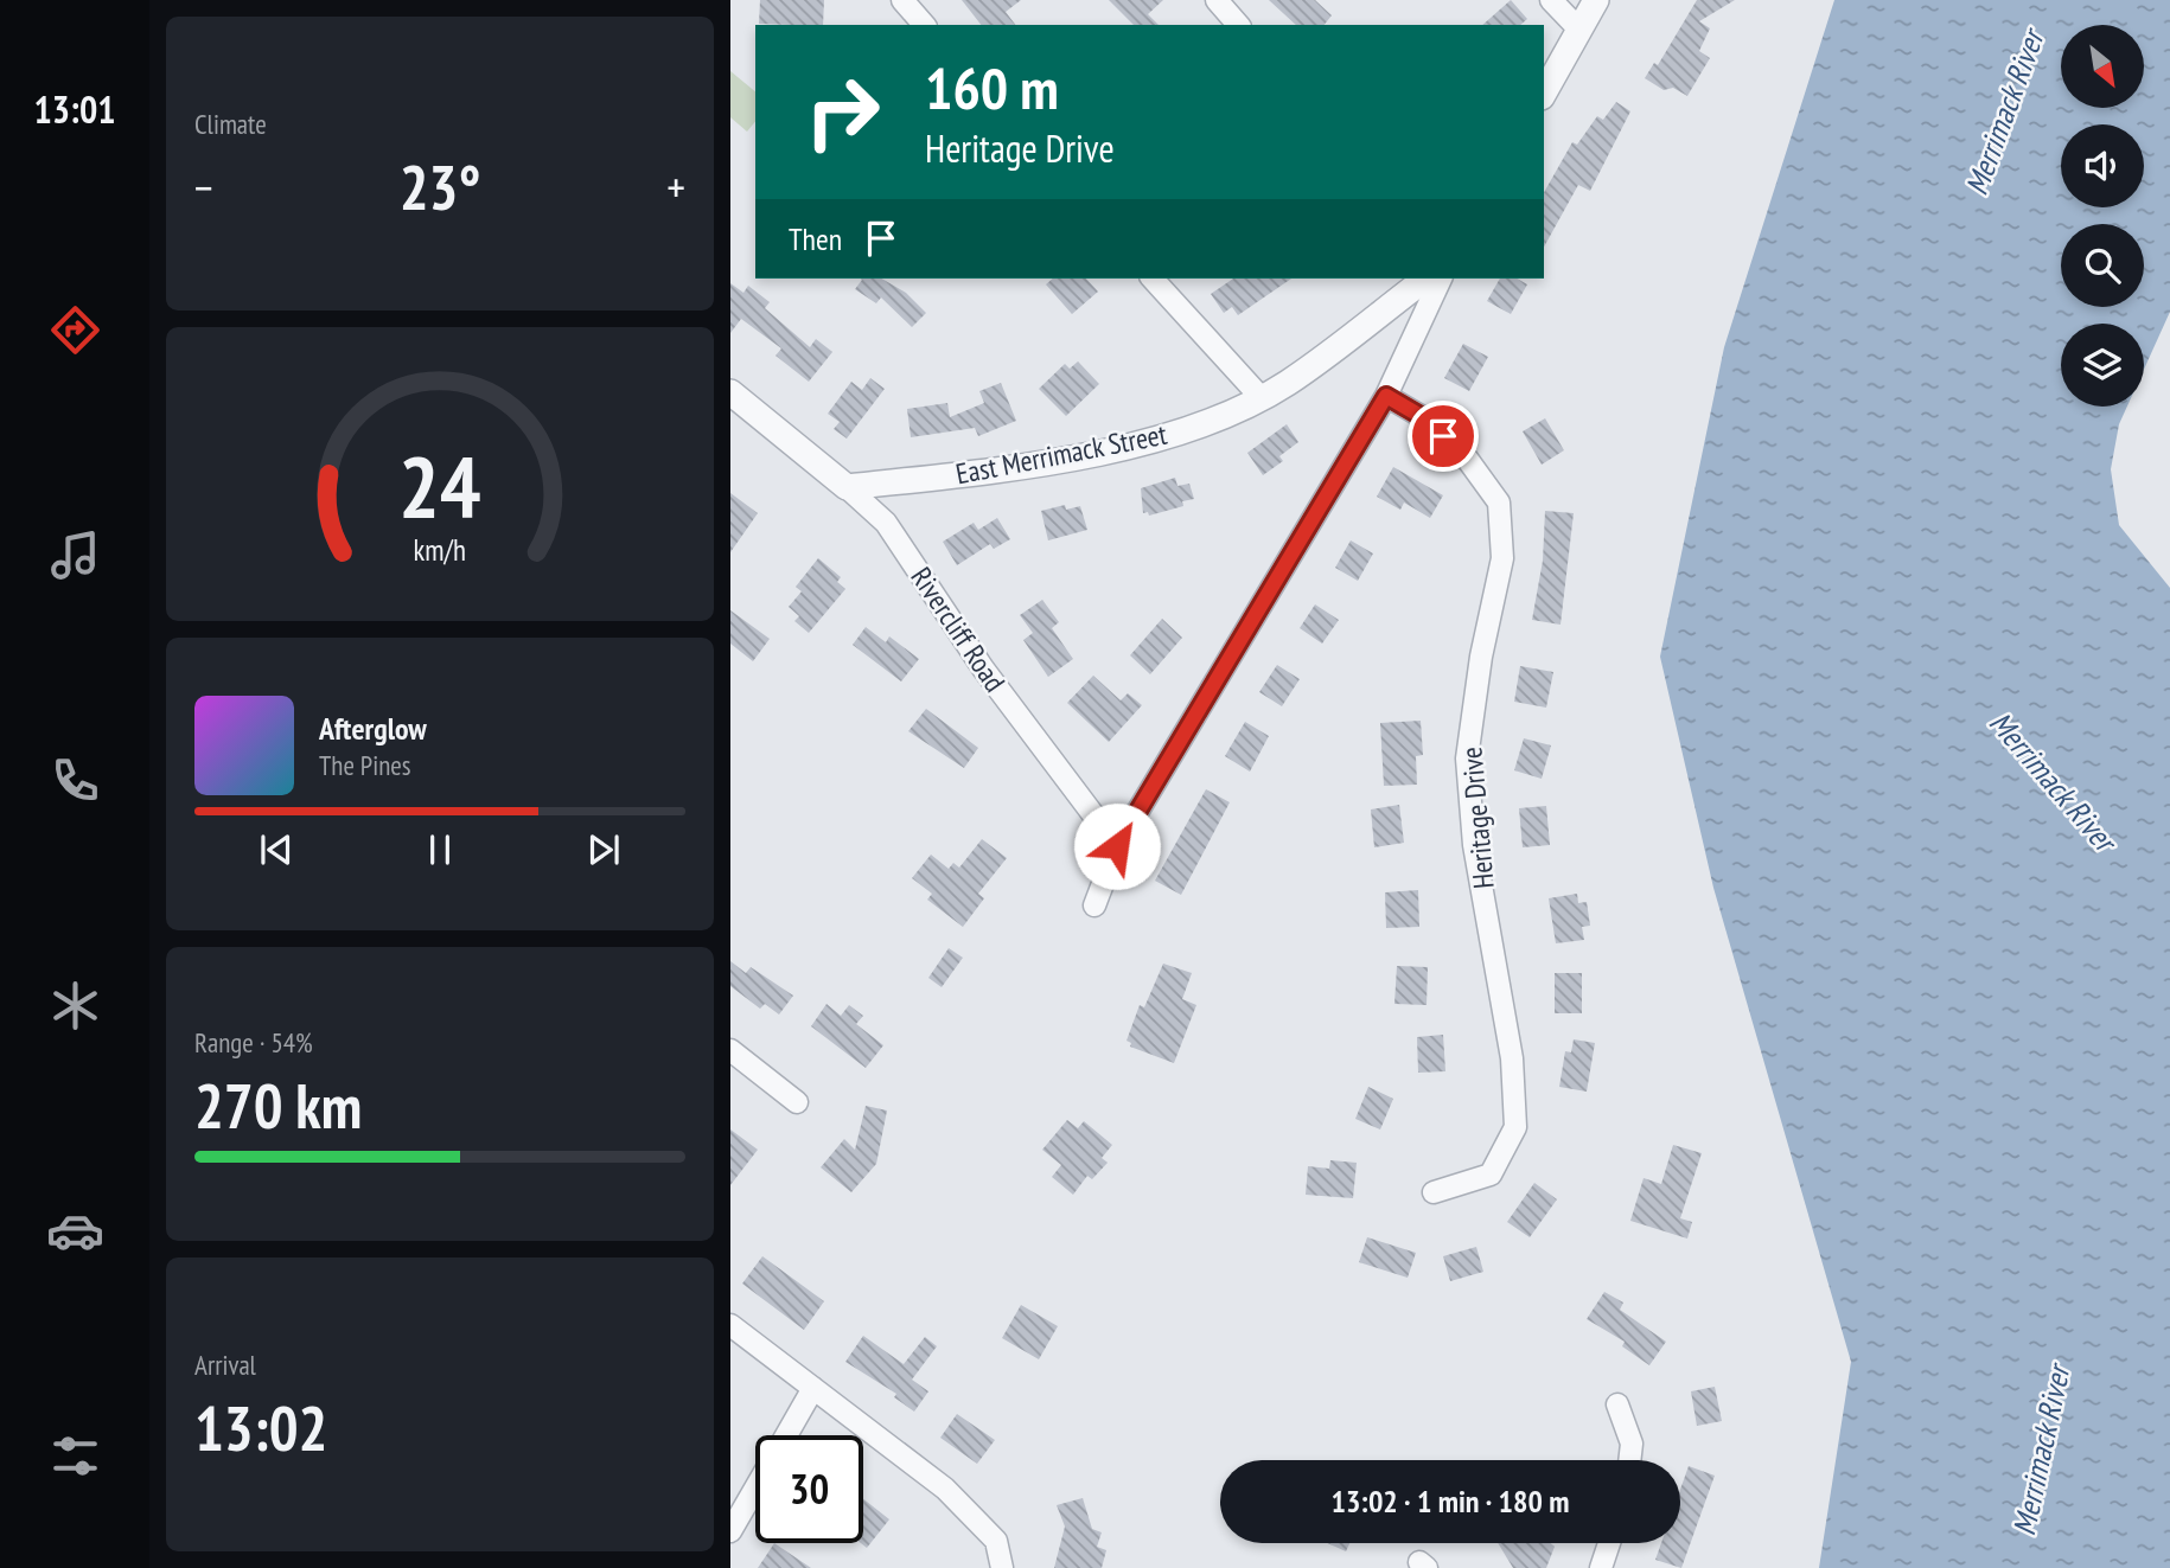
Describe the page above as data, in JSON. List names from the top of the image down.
{
  "streets": {
    "street": ["East Merrimack Street", "Rivercliff Road", "Heritage Drive"]
  },
  "crossings": [
    ["East Merrimack Street", "Rivercliff Road"]
  ],
  "water": ["Merrimack River"],
  "north": "bottom right",
  "page": {
    "tabs": "13:01",
    "tile": [
      "Climate",
      ["Range · 54%", "270 km"],
      ["Arrival", "13:02"]
    ],
    "turn": ["160 m", "Heritage Drive"],
    "heat": ["−", "23°", "+"],
    "then": "Then",
    "song": ["Afterglow", "The Pines"],
    "limit": "30",
    "trip": "13:02 · 1 min · 180 m",
    "gauge": ["24", "km/h"]
  }
}
